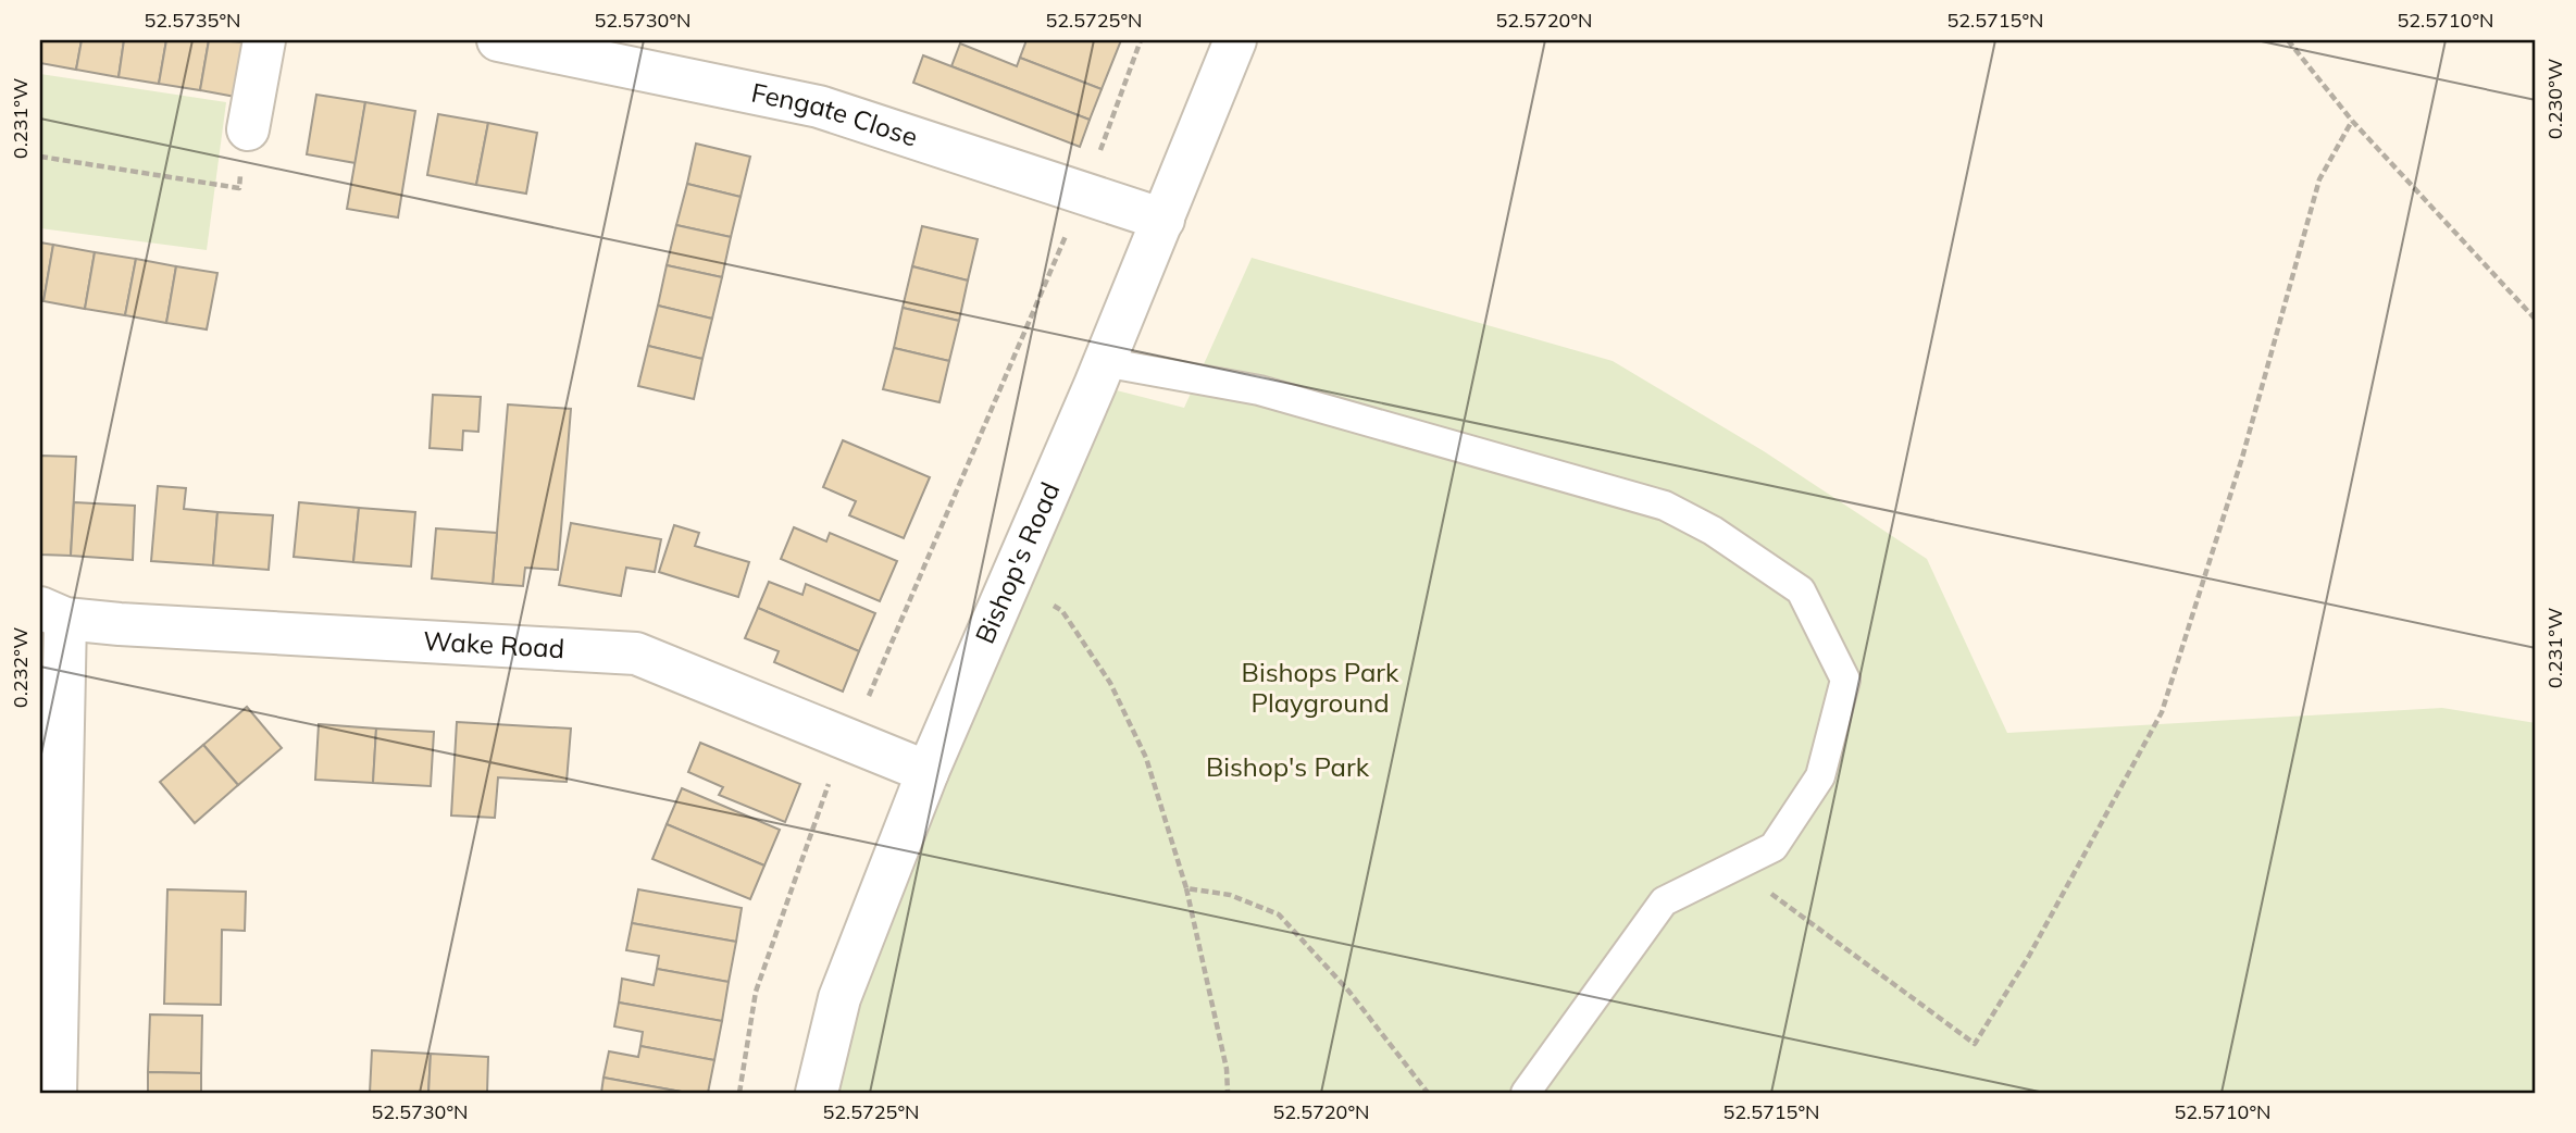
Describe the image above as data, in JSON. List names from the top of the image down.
{
  "streets": {
    "street": ["Fengate Close", "Bishop's Road", "Wake Road"]
  },
  "crossings": [
    ["Fengate Close", "Bishop's Road"],
    ["Bishop's Road", "Wake Road"]
  ],
  "parks": ["Bishops Park Playground", "Bishop's Park"],
  "coordinates": [
    "52.5735°N",
    "52.5730°N",
    "52.5725°N",
    "52.5720°N",
    "52.5715°N",
    "52.5710°N",
    "0.230°W",
    "0.231°W",
    "0.232°W"
  ]
}
